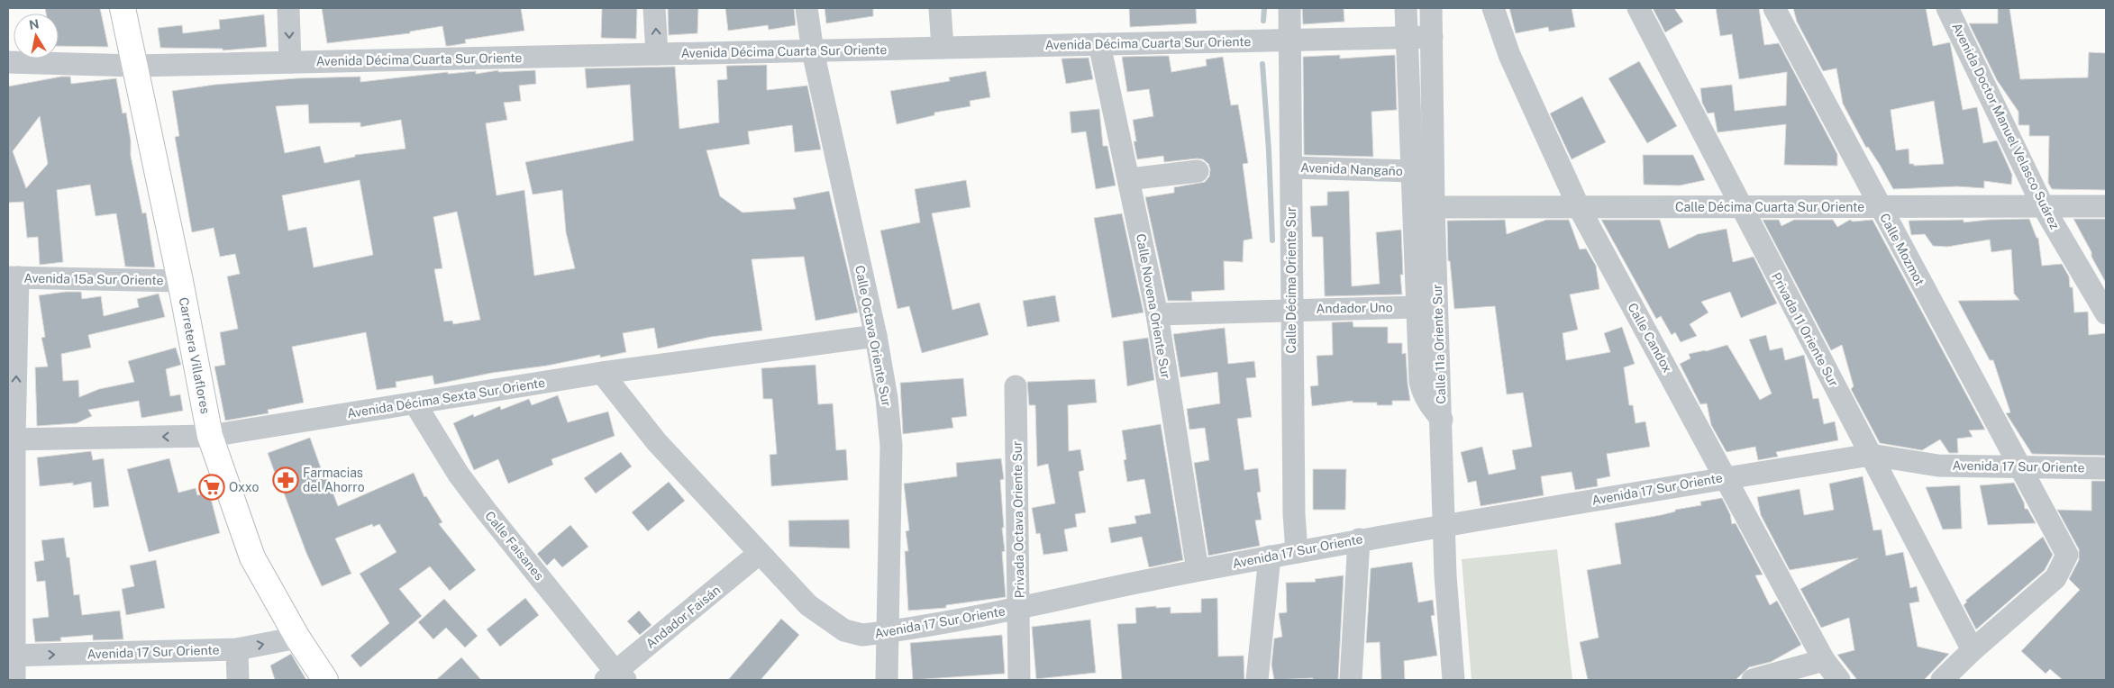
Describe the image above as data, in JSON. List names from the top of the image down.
{
  "streets": {
    "main road": ["Carretera Villaflores"],
    "street": [
      "Avenida Décima Cuarta Sur Oriente",
      "Avenida Doctor Manuel Velasco Suárez",
      "Avenida Nangaño",
      "Calle Décima Cuarta Sur Oriente",
      "Calle Mozmot",
      "Avenida 15a Sur Oriente",
      "Calle Décima Oriente Sur",
      "Calle Novena Oriente Sur",
      "Andador Uno",
      "Privada 11 Oriente Sur",
      "Calle Octava Oriente Sur",
      "Calle Candox",
      "Calle 11a Oriente Sur",
      "Avenida Décima Sexta Sur Oriente",
      "Avenida 17 Sur Oriente",
      "Privada Octava Oriente Sur",
      "Calle Faisanes",
      "Andador Faisán"
    ]
  },
  "crossings": [
    ["Avenida Décima Cuarta Sur Oriente", "Calle Décima Oriente Sur"],
    ["Avenida Décima Cuarta Sur Oriente", "Calle Novena Oriente Sur"],
    ["Avenida Décima Cuarta Sur Oriente", "Calle Octava Oriente Sur"],
    ["Avenida Décima Cuarta Sur Oriente", "Calle 11a Oriente Sur"],
    ["Avenida Décima Cuarta Sur Oriente", "Carretera Villaflores"],
    ["Avenida Doctor Manuel Velasco Suárez", "Calle Décima Cuarta Sur Oriente"],
    ["Avenida Nangaño", "Calle Décima Oriente Sur"],
    ["Avenida Nangaño", "Calle 11a Oriente Sur"],
    ["Calle Décima Cuarta Sur Oriente", "Calle Mozmot"],
    ["Calle Décima Cuarta Sur Oriente", "Privada 11 Oriente Sur"],
    ["Calle Décima Cuarta Sur Oriente", "Calle Candox"],
    ["Calle Décima Cuarta Sur Oriente", "Calle 11a Oriente Sur"],
    ["Calle Mozmot", "Privada 11 Oriente Sur"],
    ["Calle Mozmot", "Avenida 17 Sur Oriente"],
    ["Avenida 15a Sur Oriente", "Carretera Villaflores"],
    ["Calle Décima Oriente Sur", "Andador Uno"],
    ["Calle Décima Oriente Sur", "Avenida 17 Sur Oriente"],
    ["Calle Novena Oriente Sur", "Avenida 17 Sur Oriente"],
    ["Andador Uno", "Calle 11a Oriente Sur"],
    ["Privada 11 Oriente Sur", "Avenida 17 Sur Oriente"],
    ["Calle Octava Oriente Sur", "Avenida Décima Sexta Sur Oriente"],
    ["Calle Octava Oriente Sur", "Avenida 17 Sur Oriente"],
    ["Calle Candox", "Avenida 17 Sur Oriente"],
    ["Calle 11a Oriente Sur", "Avenida 17 Sur Oriente"],
    ["Carretera Villaflores", "Avenida Décima Sexta Sur Oriente"],
    ["Carretera Villaflores", "Avenida 17 Sur Oriente"],
    ["Avenida Décima Sexta Sur Oriente", "Avenida 17 Sur Oriente"],
    ["Avenida Décima Sexta Sur Oriente", "Calle Faisanes"],
    ["Avenida 17 Sur Oriente", "Privada Octava Oriente Sur"],
    ["Avenida 17 Sur Oriente", "Andador Faisán"],
    ["Calle Faisanes", "Andador Faisán"]
  ],
  "places": {
    "pharmacy": ["Farmacias del Ahorro"],
    "supermarket": ["Oxxo"]
  },
  "north": "top"
}
